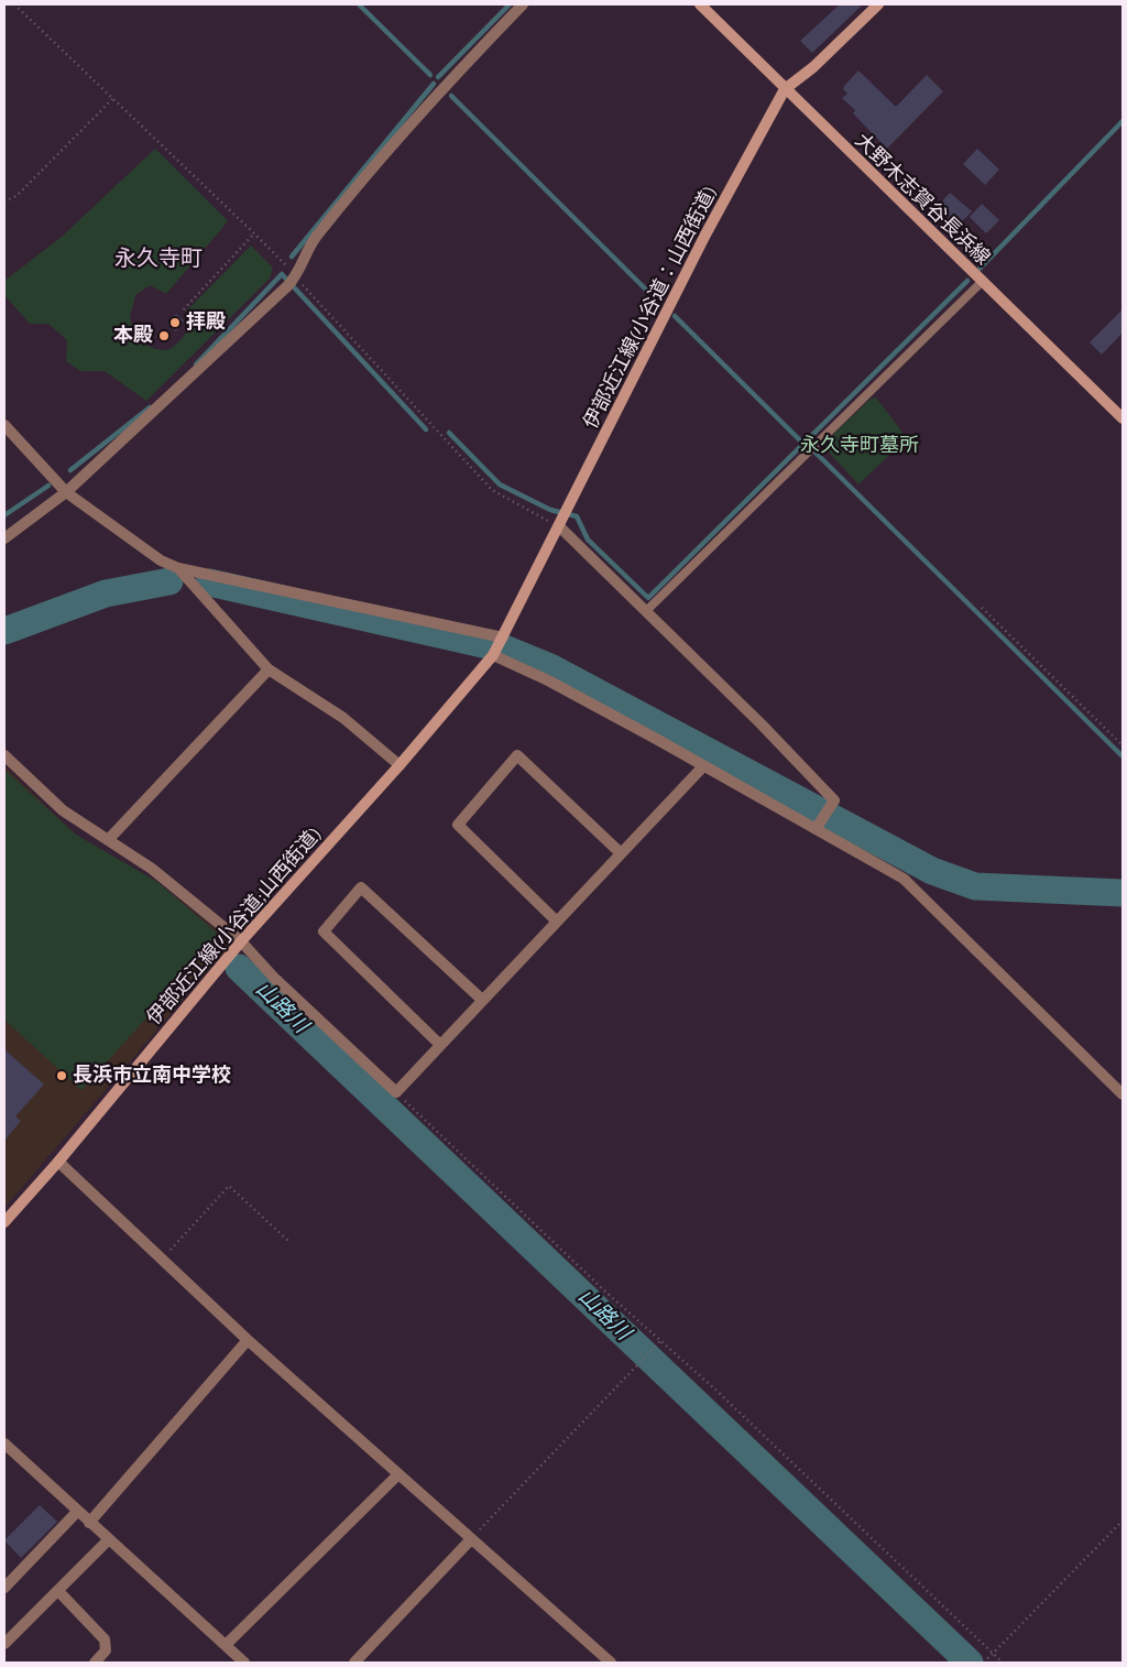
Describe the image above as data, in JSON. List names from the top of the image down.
{
  "streets": {
    "main road": ["大野木志賀谷長浜線", "伊部近江線(小谷道：山西街道)", "伊部近江線(小谷道;山西街道)"]
  },
  "crossings": [
    ["大野木志賀谷長浜線", "伊部近江線(小谷道：山西街道)"],
    ["伊部近江線(小谷道：山西街道)", "伊部近江線(小谷道;山西街道)"]
  ],
  "districts": ["永久寺町"],
  "water": ["山路川"],
  "parks": ["永久寺町墓所"],
  "places": ["拝殿", "本殿", "長浜市立南中学校"]
}
